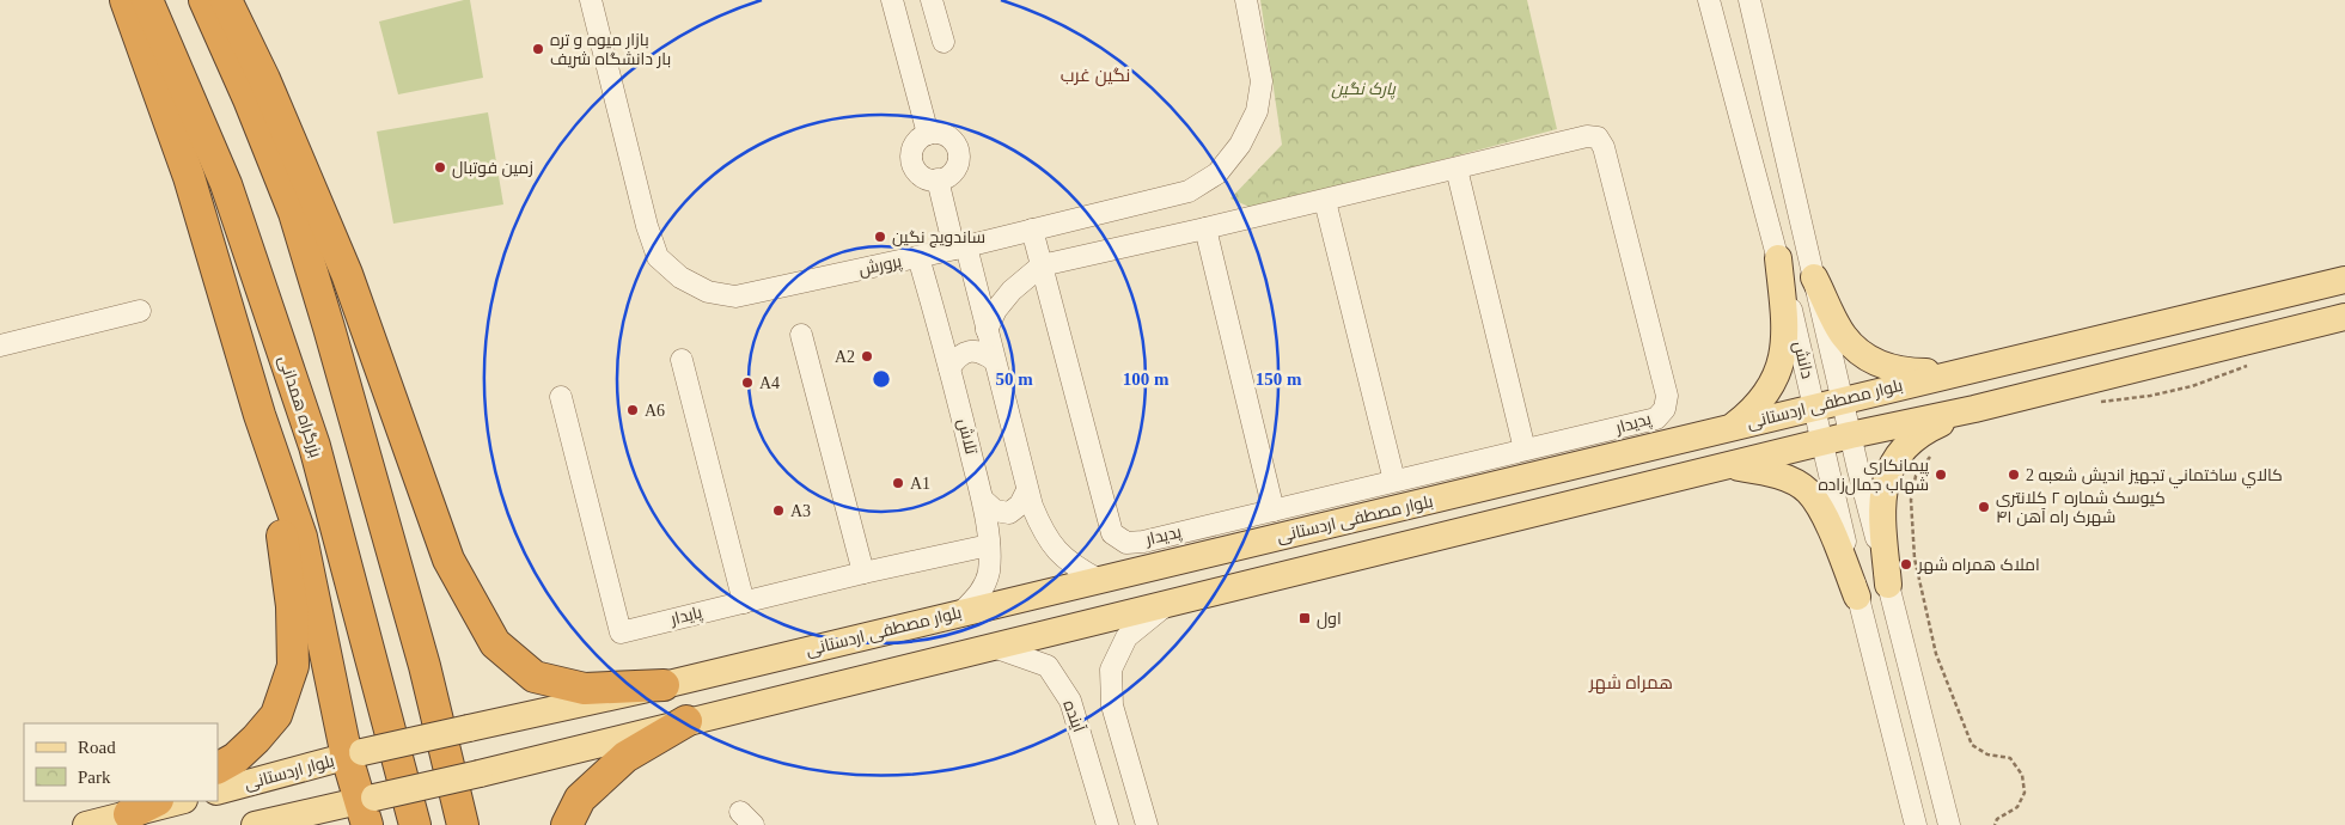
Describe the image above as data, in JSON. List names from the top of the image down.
{
  "streets": {
    "highway": ["بزرگراه همدانی"],
    "main road": ["بلوار مصطفی اردستانی", "بلوار اردستانی"],
    "street": [
      "پرورش",
      "دانش",
      "پدیدار",
      "تلاش",
      "پایدار",
      "آینده"
    ]
  },
  "crossings": [
    ["پرورش", "تلاش"],
    ["دانش", "بلوار مصطفی اردستانی"],
    ["بلوار مصطفی اردستانی", "تلاش"],
    ["بلوار مصطفی اردستانی", "بلوار اردستانی"],
    ["تلاش", "پایدار"]
  ],
  "districts": ["نگین غرب", "همراه شهر"],
  "parks": ["پارک نگین"],
  "places": {
    "other": [
      "بازار میوه و تره بار دانشگاه شریف",
      "زمین فوتبال",
      "ساندویج نگین",
      "A2",
      "A4",
      "A6",
      "پیمانکاری شهاب جمال‌زاده",
      "كالاي ساختماني تجهيز انديش شعبه 2",
      "A1",
      "کیوسک شماره ۲ کلانتری ۴۱ شهرک راه آهن",
      "A3",
      "املاک همراه شهر"
    ],
    "transit": ["اول"]
  },
  "legend": ["Road", "Park"],
  "rings": ["50 m", "100 m", "150 m"]
}
